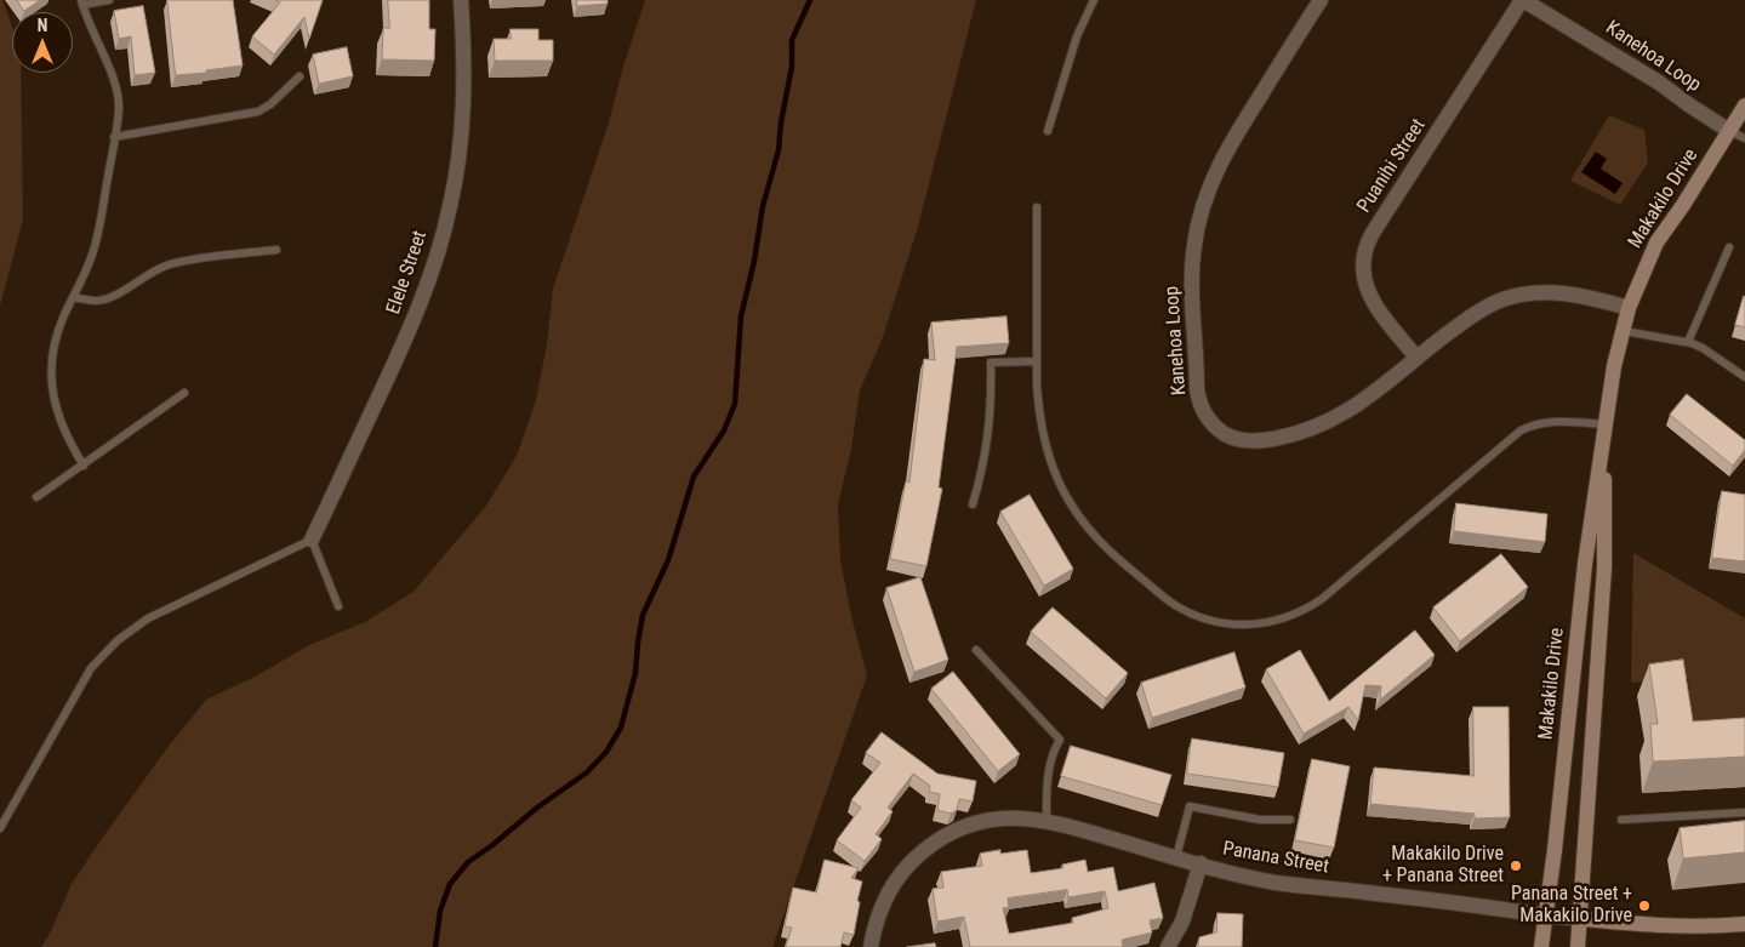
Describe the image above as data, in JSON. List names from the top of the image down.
{
  "streets": {
    "main road": ["Makakilo Drive", "Panana Street"],
    "street": ["Kanehoa Loop", "Puanihi Street", "Elele Street"]
  },
  "crossings": [
    ["Kanehoa Loop", "Puanihi Street"],
    ["Kanehoa Loop", "Makakilo Drive"],
    ["Makakilo Drive", "Panana Street"]
  ],
  "places": ["Makakilo Drive + Panana Street", "Panana Street + Makakilo Drive"],
  "north": "top"
}
